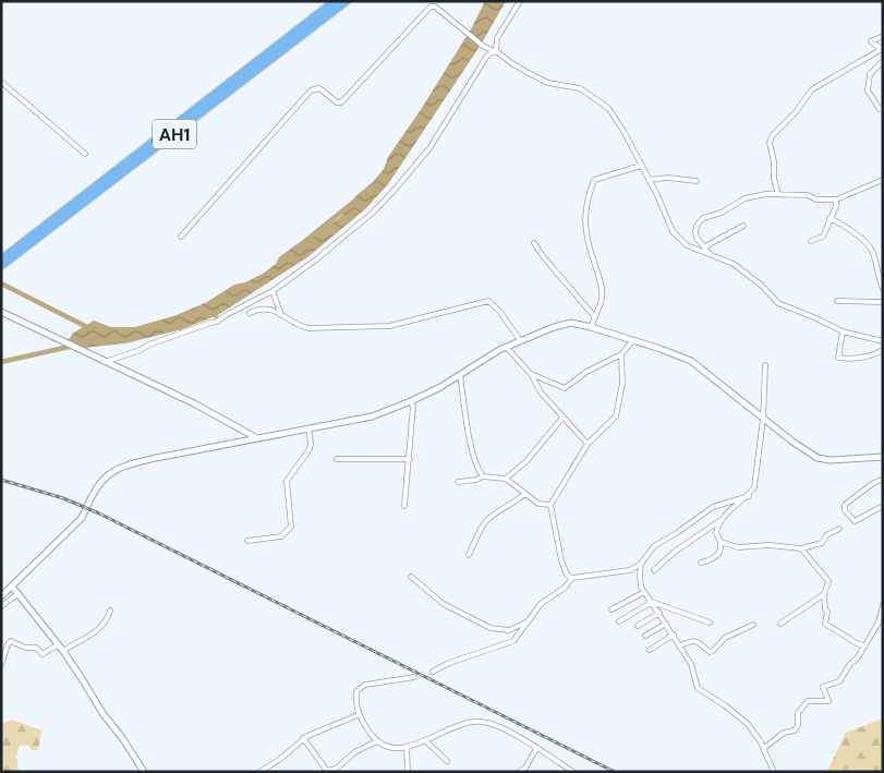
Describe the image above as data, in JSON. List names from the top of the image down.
{
  "streets": {
    "highway": ["AH1"]
  }
}
